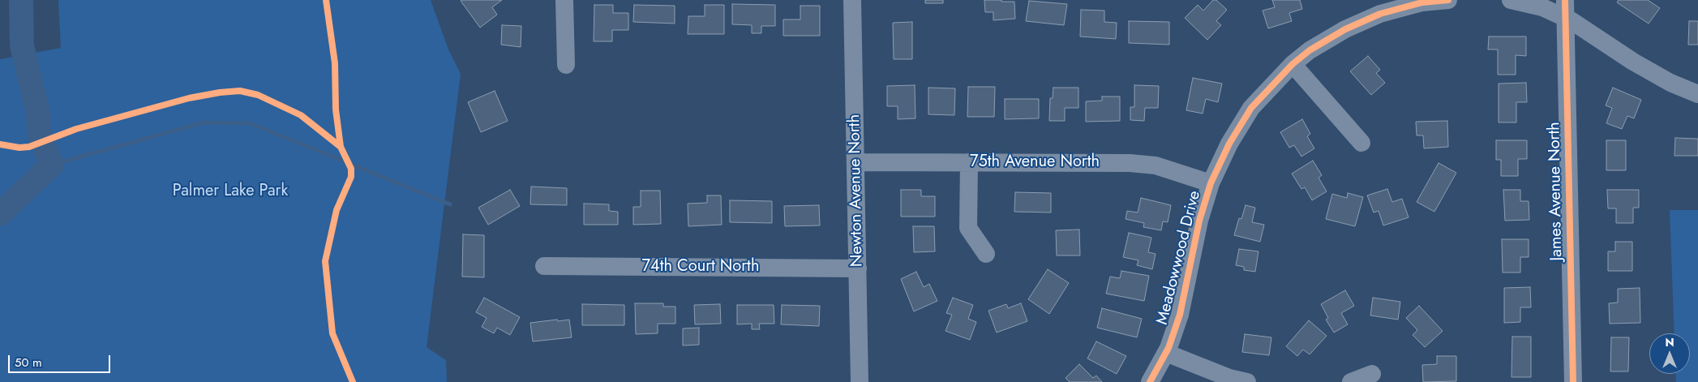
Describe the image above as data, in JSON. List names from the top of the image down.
{
  "streets": {
    "street": [
      "75th Avenue North",
      "Newton Avenue North",
      "James Avenue North",
      "Meadowwood Drive",
      "74th Court North"
    ]
  },
  "crossings": [
    ["75th Avenue North", "Newton Avenue North"],
    ["75th Avenue North", "Meadowwood Drive"],
    ["Newton Avenue North", "74th Court North"]
  ],
  "parks": ["Palmer Lake Park"],
  "scale_bar": "50 m",
  "north": "top"
}
